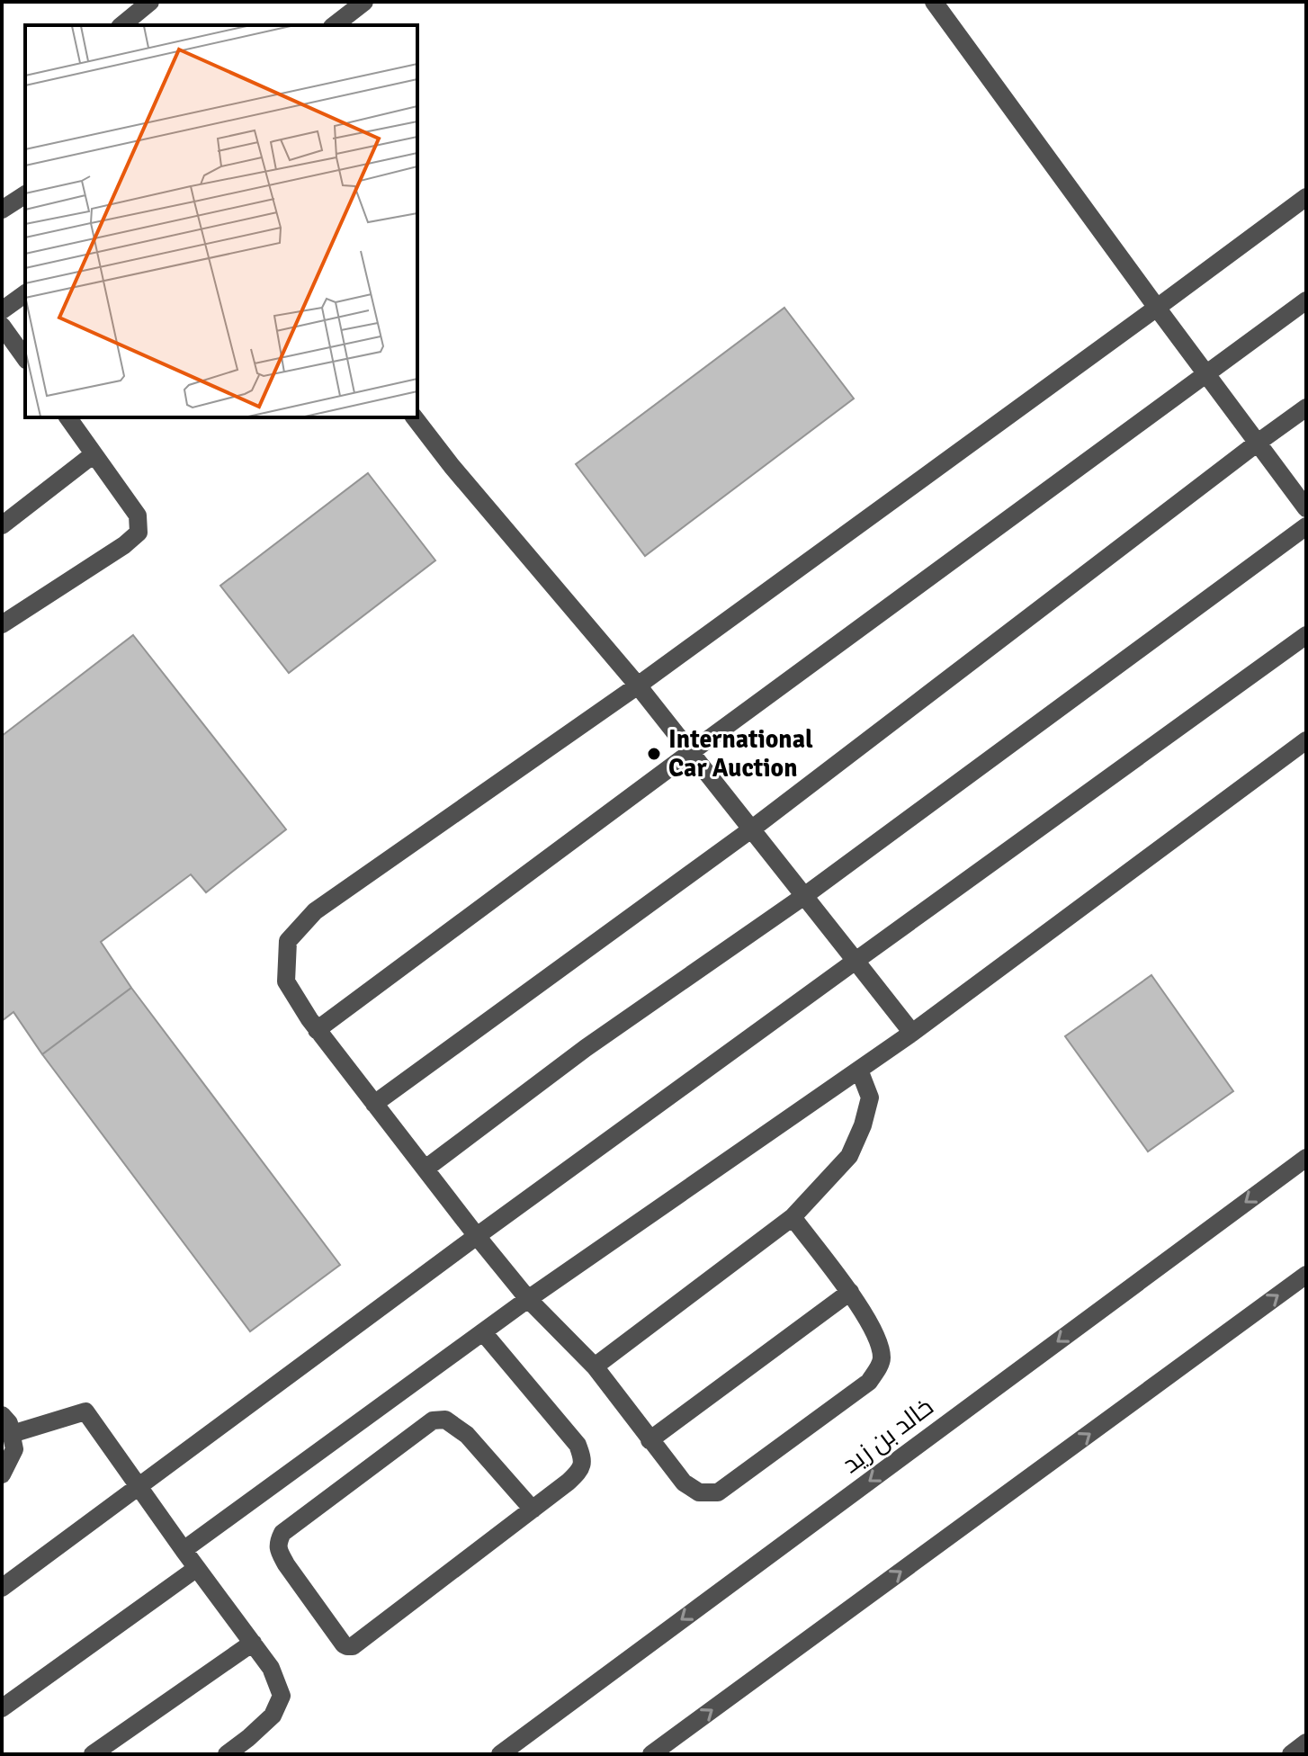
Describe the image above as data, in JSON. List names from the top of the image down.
{
  "streets": {
    "street": ["خالد بن زيد"]
  },
  "places": ["International Car Auction"]
}
